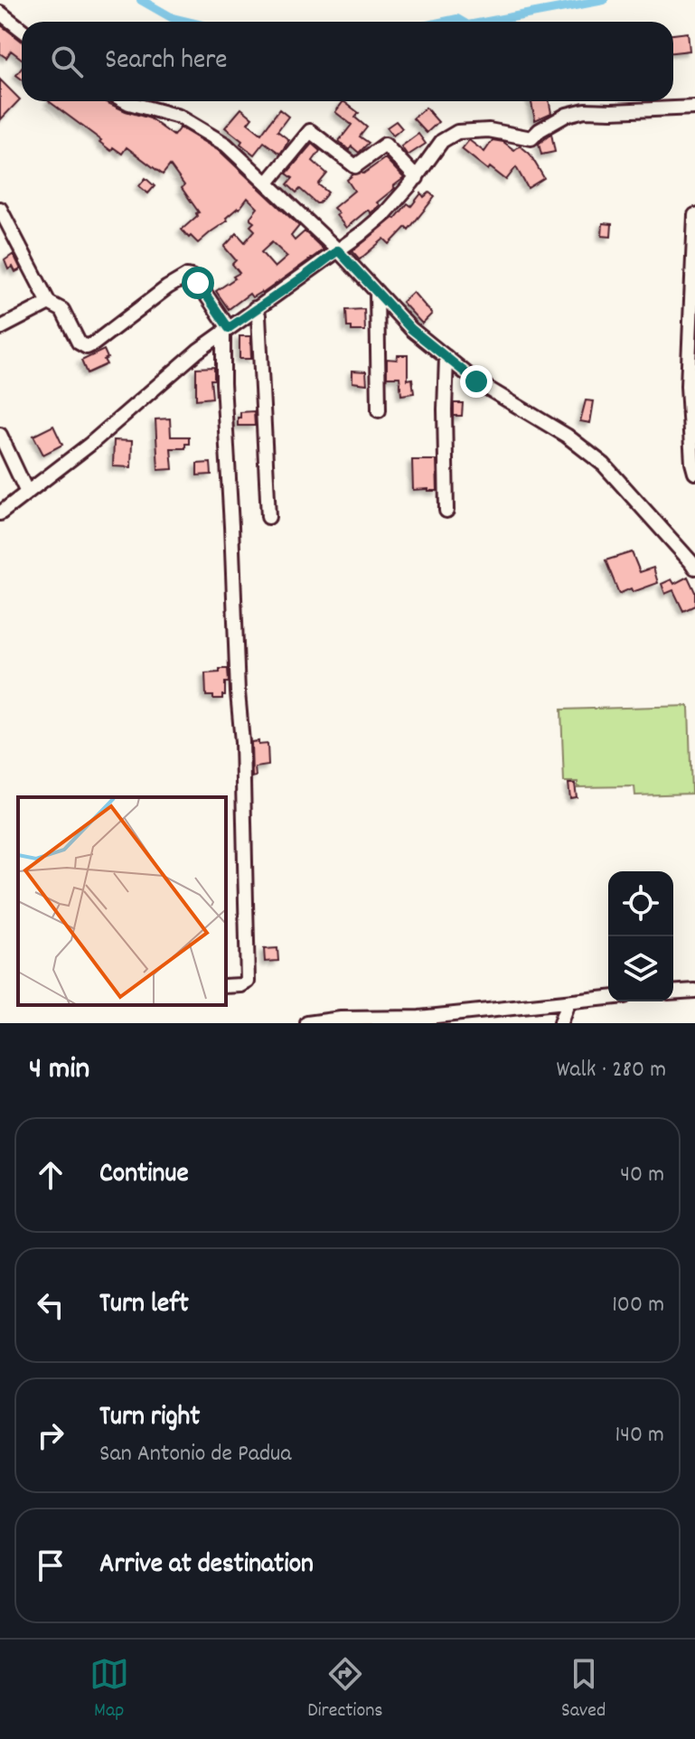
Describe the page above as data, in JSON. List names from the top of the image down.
{
  "page": {
    "search": "Search here",
    "heading": ["4 min", "Walk · 280 m"],
    "list": [
      ["Continue", "40 m"],
      ["Turn left", "100 m"],
      ["Turn right", "San Antonio de Padua", "140 m"],
      "Arrive at destination"
    ],
    "nav": ["Map", "Directions", "Saved"]
  }
}
